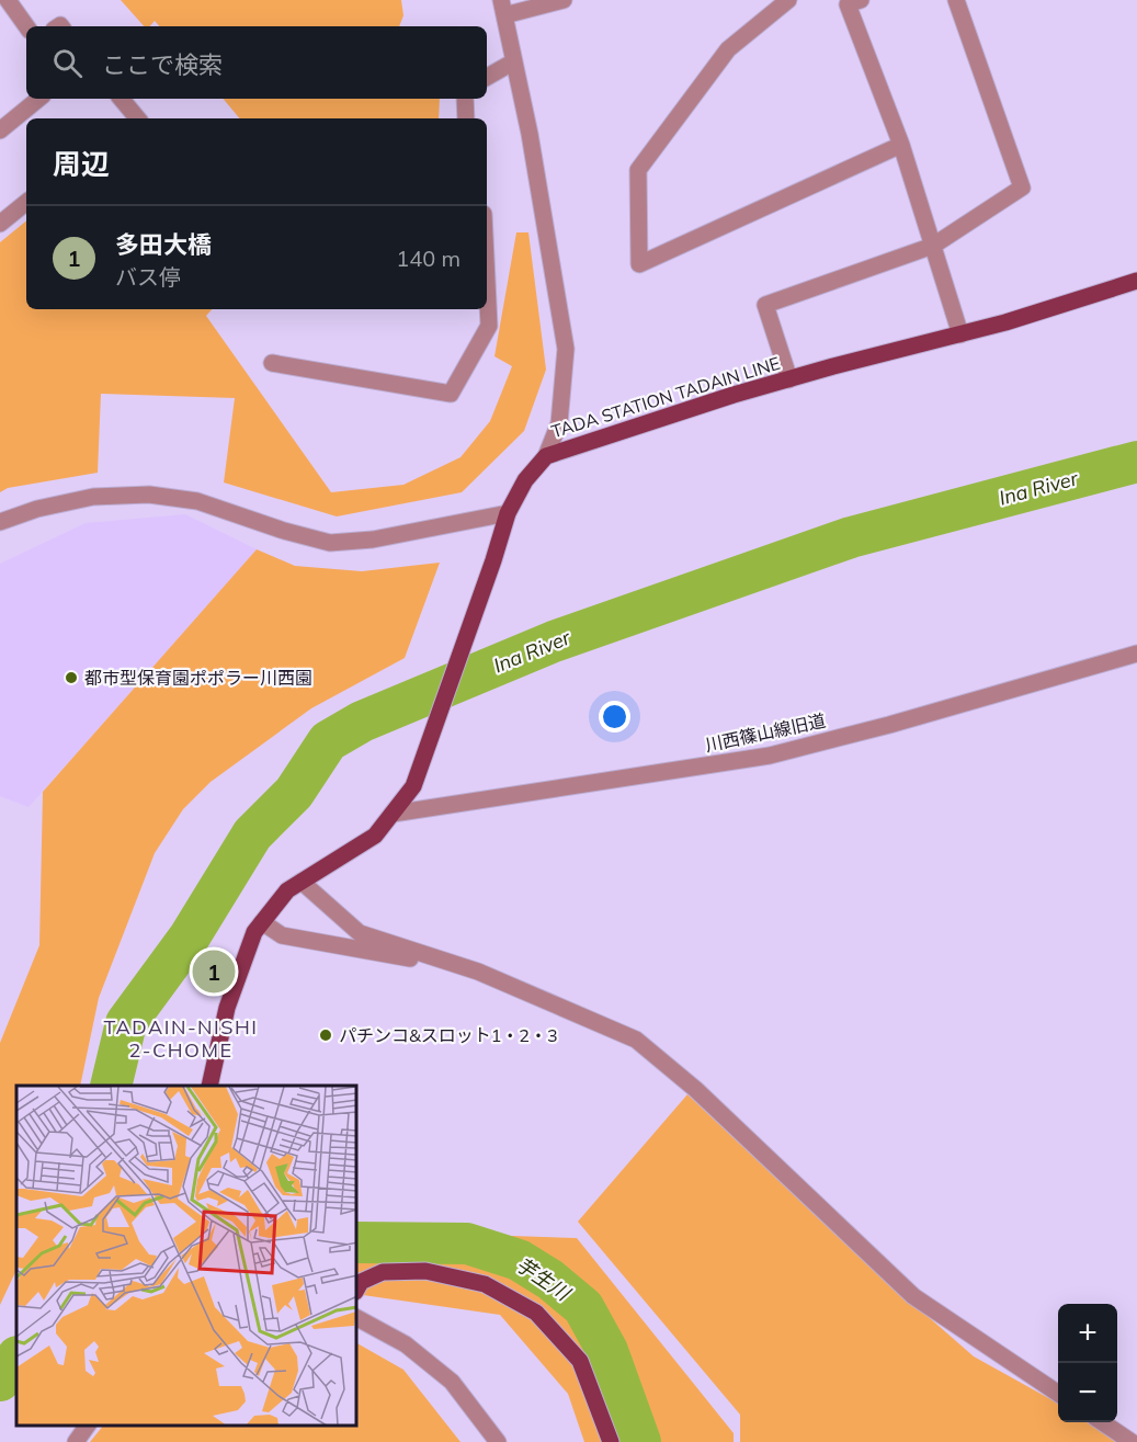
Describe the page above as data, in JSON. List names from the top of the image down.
{
  "streets": {
    "main road": ["TADA STATION TADAIN LINE"],
    "street": ["川西篠山線旧道"]
  },
  "crossings": [
    ["TADA STATION TADAIN LINE", "川西篠山線旧道"]
  ],
  "districts": ["TADAIN-NISHI 2-CHOME"],
  "water": ["Ina River", "芋生川"],
  "places": ["都市型保育園ポポラー川西園", "パチンコ&スロット1・2・3"],
  "page": {
    "search": "ここで検索",
    "heading": "周辺",
    "list": [
      {
        "mark": "1",
        "name": "多田大橋",
        "note": "バス停",
        "value": "140 m"
      }
    ],
    "pins": "1",
    "map_buttons": ["+", "−"]
  }
}
